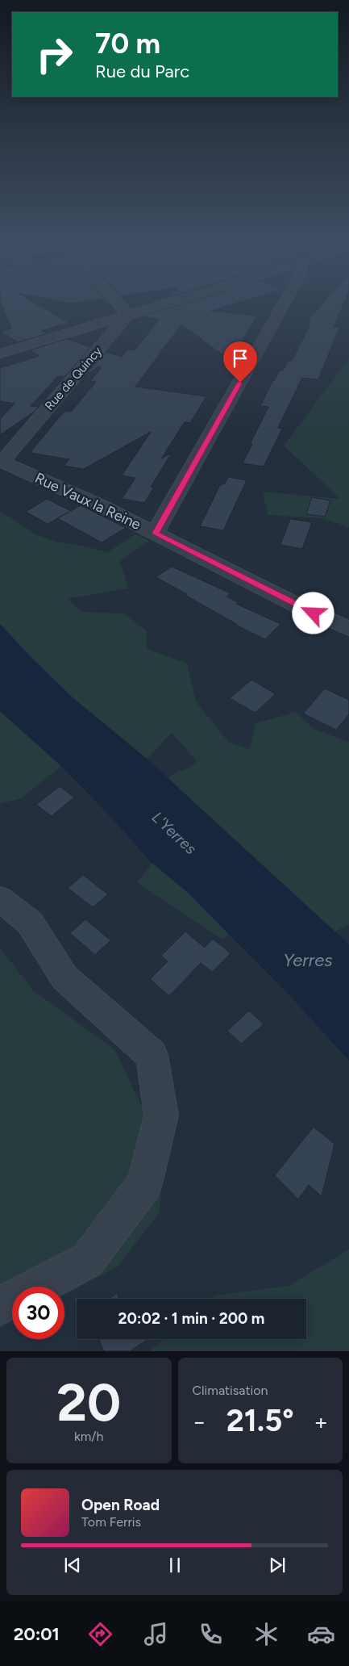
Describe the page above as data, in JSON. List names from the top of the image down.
{
  "streets": {
    "street": ["Rue de Quincy", "Rue Vaux la Reine"]
  },
  "crossings": [
    ["Rue de Quincy", "Rue Vaux la Reine"]
  ],
  "water": ["L'Yerres", "Yerres"],
  "page": {
    "turn": ["70 m", "Rue du Parc"],
    "limit": "30",
    "trip": "20:02 · 1 min · 200 m",
    "tile": [
      ["20", "km/h"],
      "Climatisation"
    ],
    "heat": ["−", "21.5°", "+"],
    "song": ["Open Road", "Tom Ferris"],
    "tabs": "20:01"
  }
}
